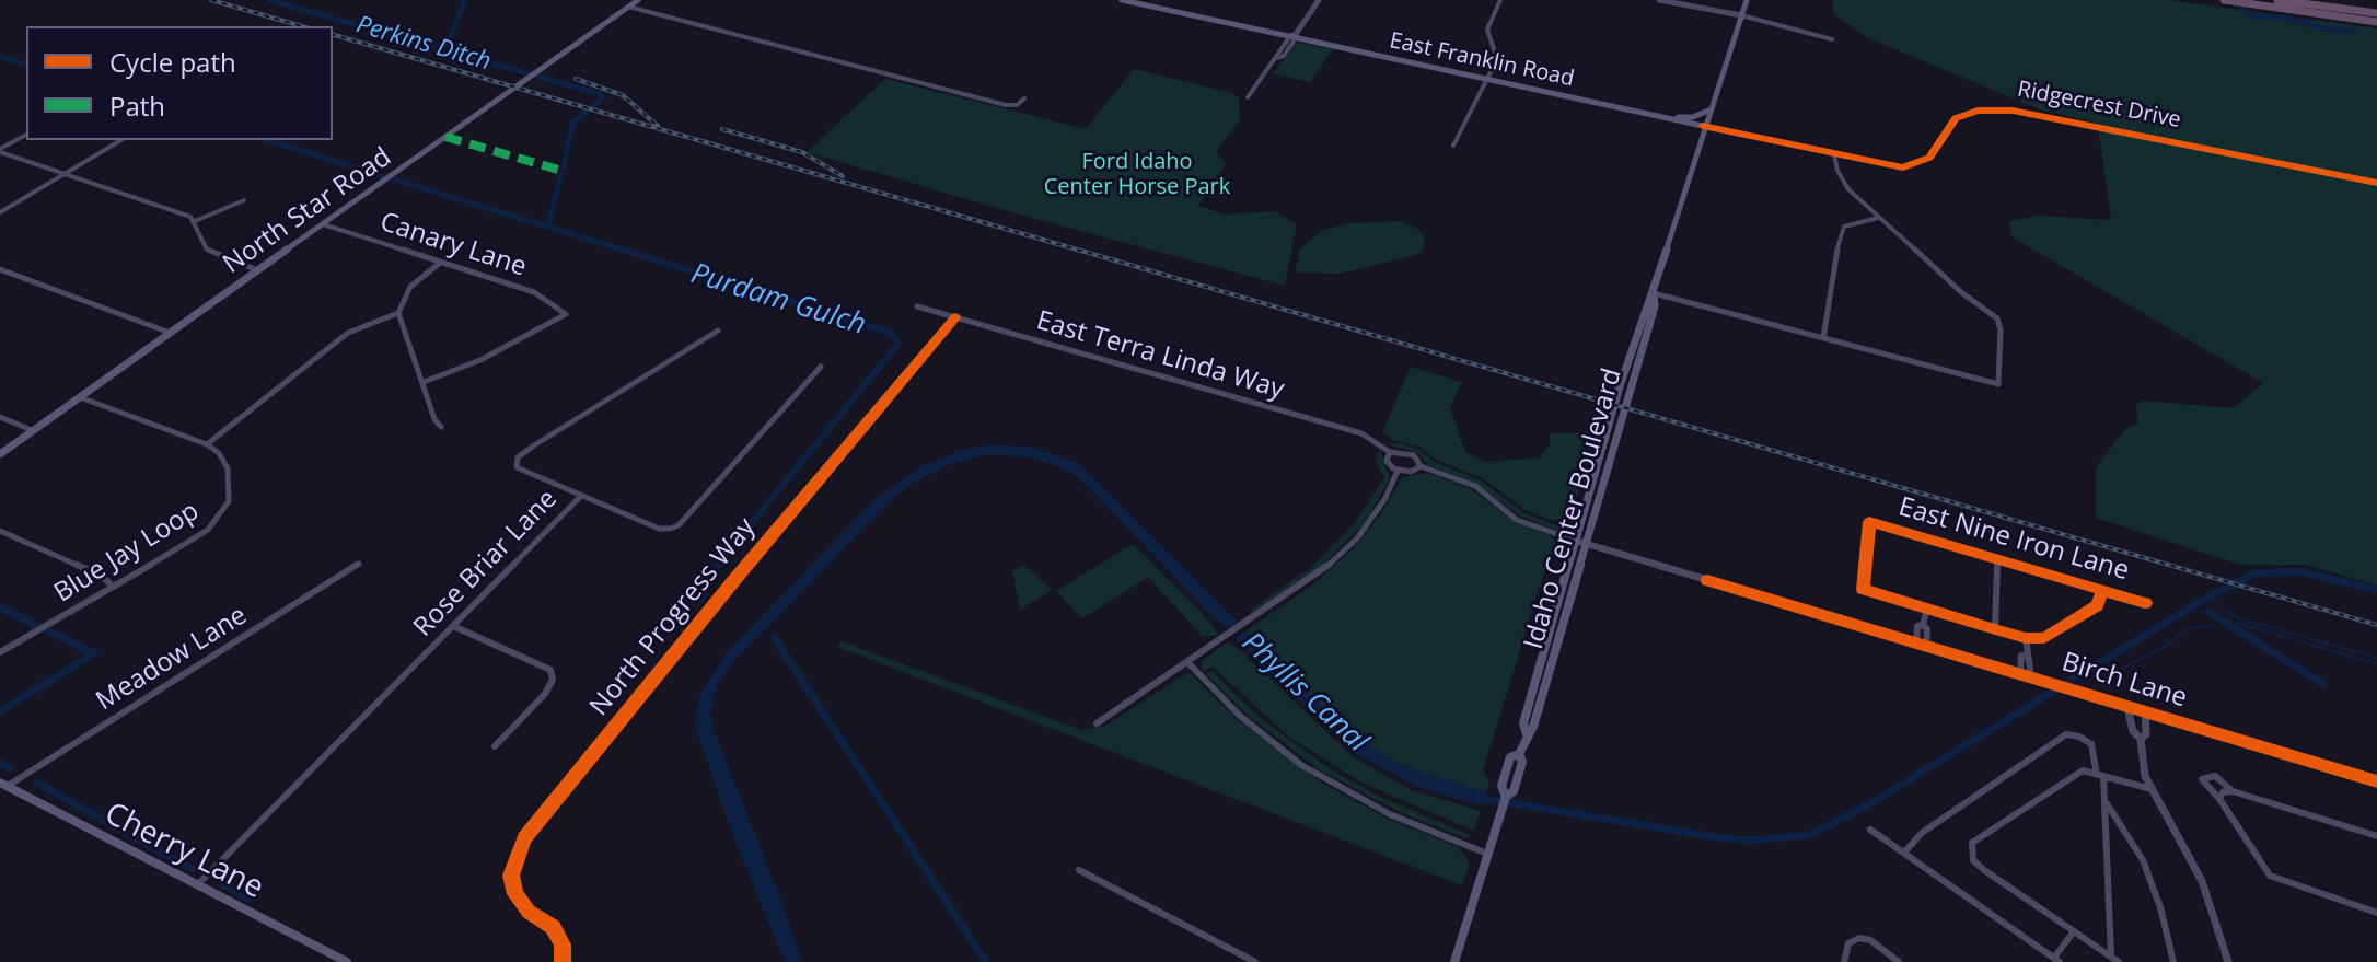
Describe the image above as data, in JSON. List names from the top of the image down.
{
  "streets": {
    "main road": [
      "East Franklin Road",
      "North Star Road",
      "Idaho Center Boulevard",
      "Cherry Lane"
    ],
    "street": [
      "Ridgecrest Drive",
      "Canary Lane",
      "East Terra Linda Way",
      "East Nine Iron Lane",
      "Blue Jay Loop",
      "Rose Briar Lane",
      "North Progress Way",
      "Meadow Lane",
      "Birch Lane"
    ]
  },
  "crossings": [
    ["East Franklin Road", "Ridgecrest Drive"],
    ["East Franklin Road", "Idaho Center Boulevard"],
    ["North Star Road", "Canary Lane"],
    ["East Terra Linda Way", "North Progress Way"],
    ["Idaho Center Boulevard", "Birch Lane"],
    ["Rose Briar Lane", "Cherry Lane"],
    ["Meadow Lane", "Cherry Lane"]
  ],
  "water": ["Perkins Ditch", "Purdam Gulch", "Phyllis Canal"],
  "parks": ["Ford Idaho Center Horse Park"],
  "legend": ["Cycle path", "Path"]
}
